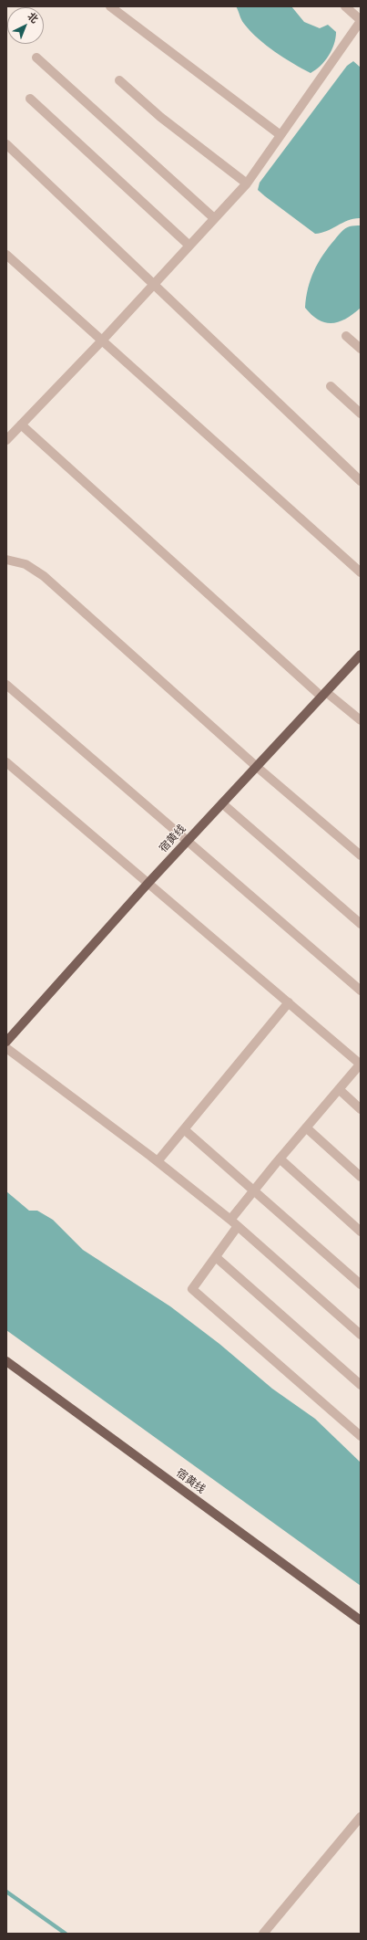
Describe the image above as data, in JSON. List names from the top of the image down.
{
  "streets": {
    "main road": ["宿黄线"]
  },
  "north": "top right"
}
